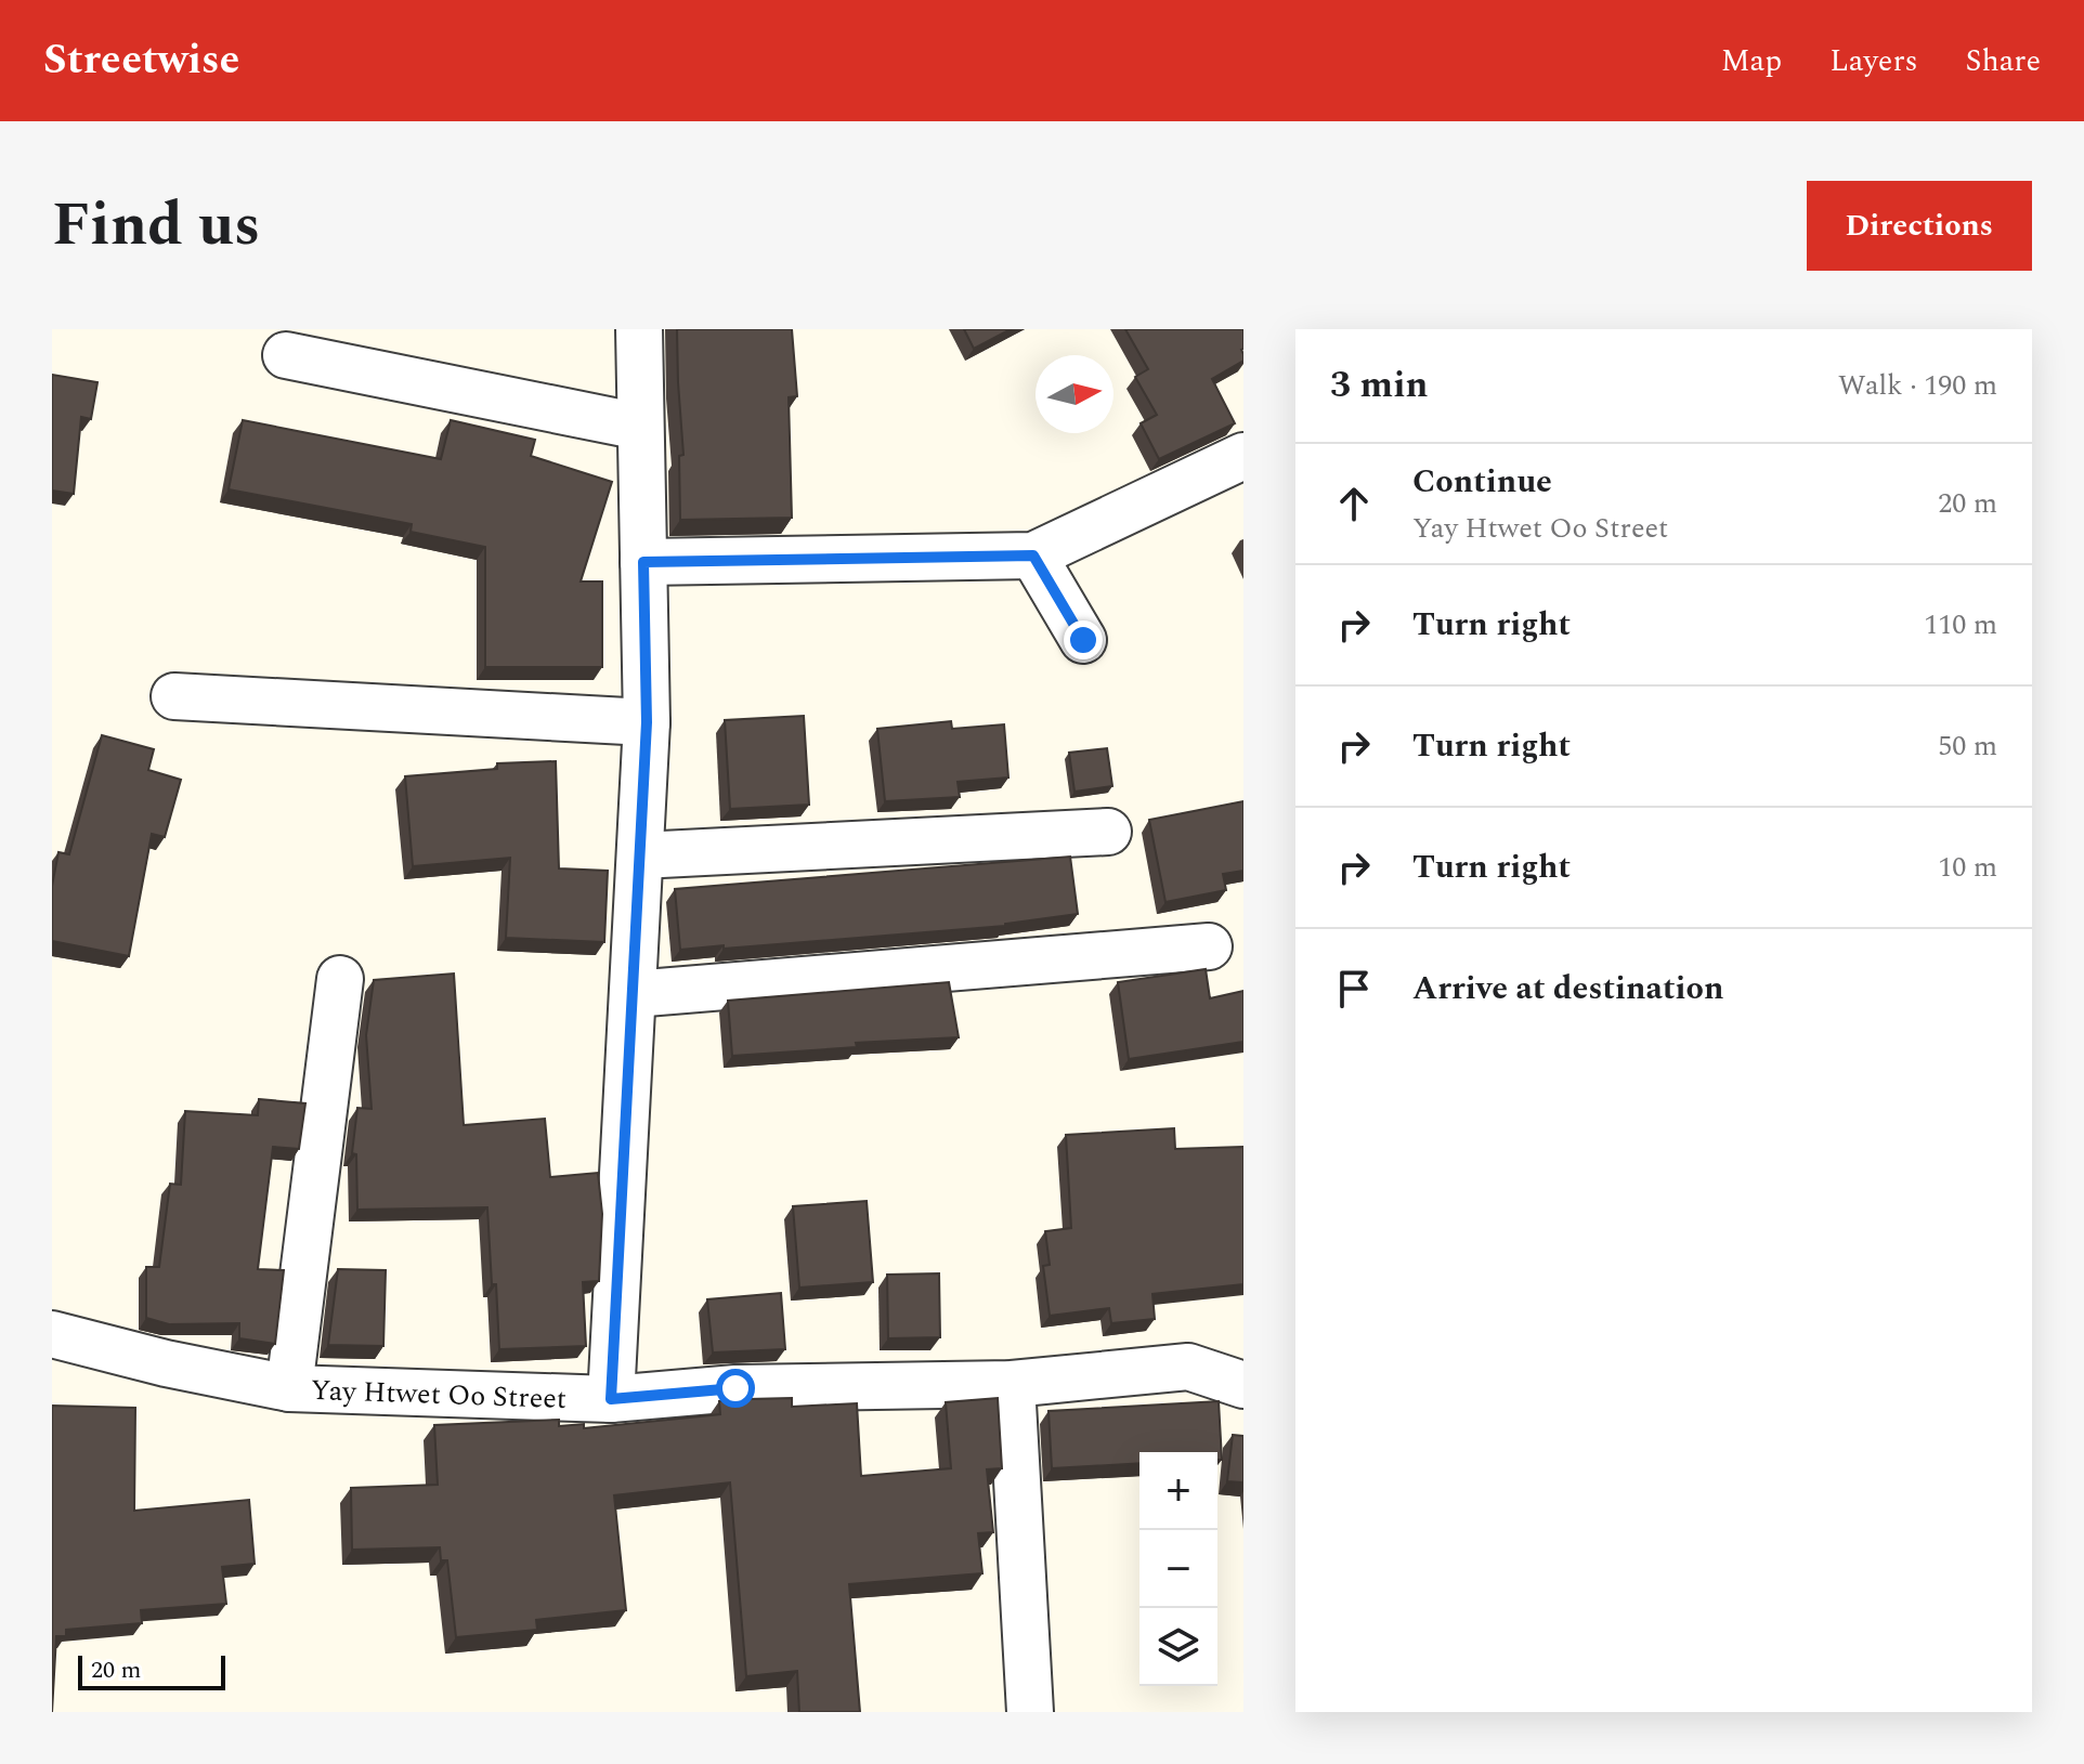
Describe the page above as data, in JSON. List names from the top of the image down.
{
  "streets": {
    "street": ["Yay Htwet Oo Street"]
  },
  "scale_bar": "20 m",
  "north": "right",
  "page": {
    "header": "Streetwise",
    "nav": ["Map", "Layers", "Share"],
    "title": "Find us",
    "buttons": "Directions",
    "heading": ["3 min", "Walk · 190 m"],
    "list": [
      ["Continue", "Yay Htwet Oo Street", "20 m"],
      ["Turn right", "110 m"],
      ["Turn right", "50 m"],
      ["Turn right", "10 m"],
      "Arrive at destination"
    ],
    "map_buttons": ["+", "−"],
    "scale": "20 m"
  }
}
